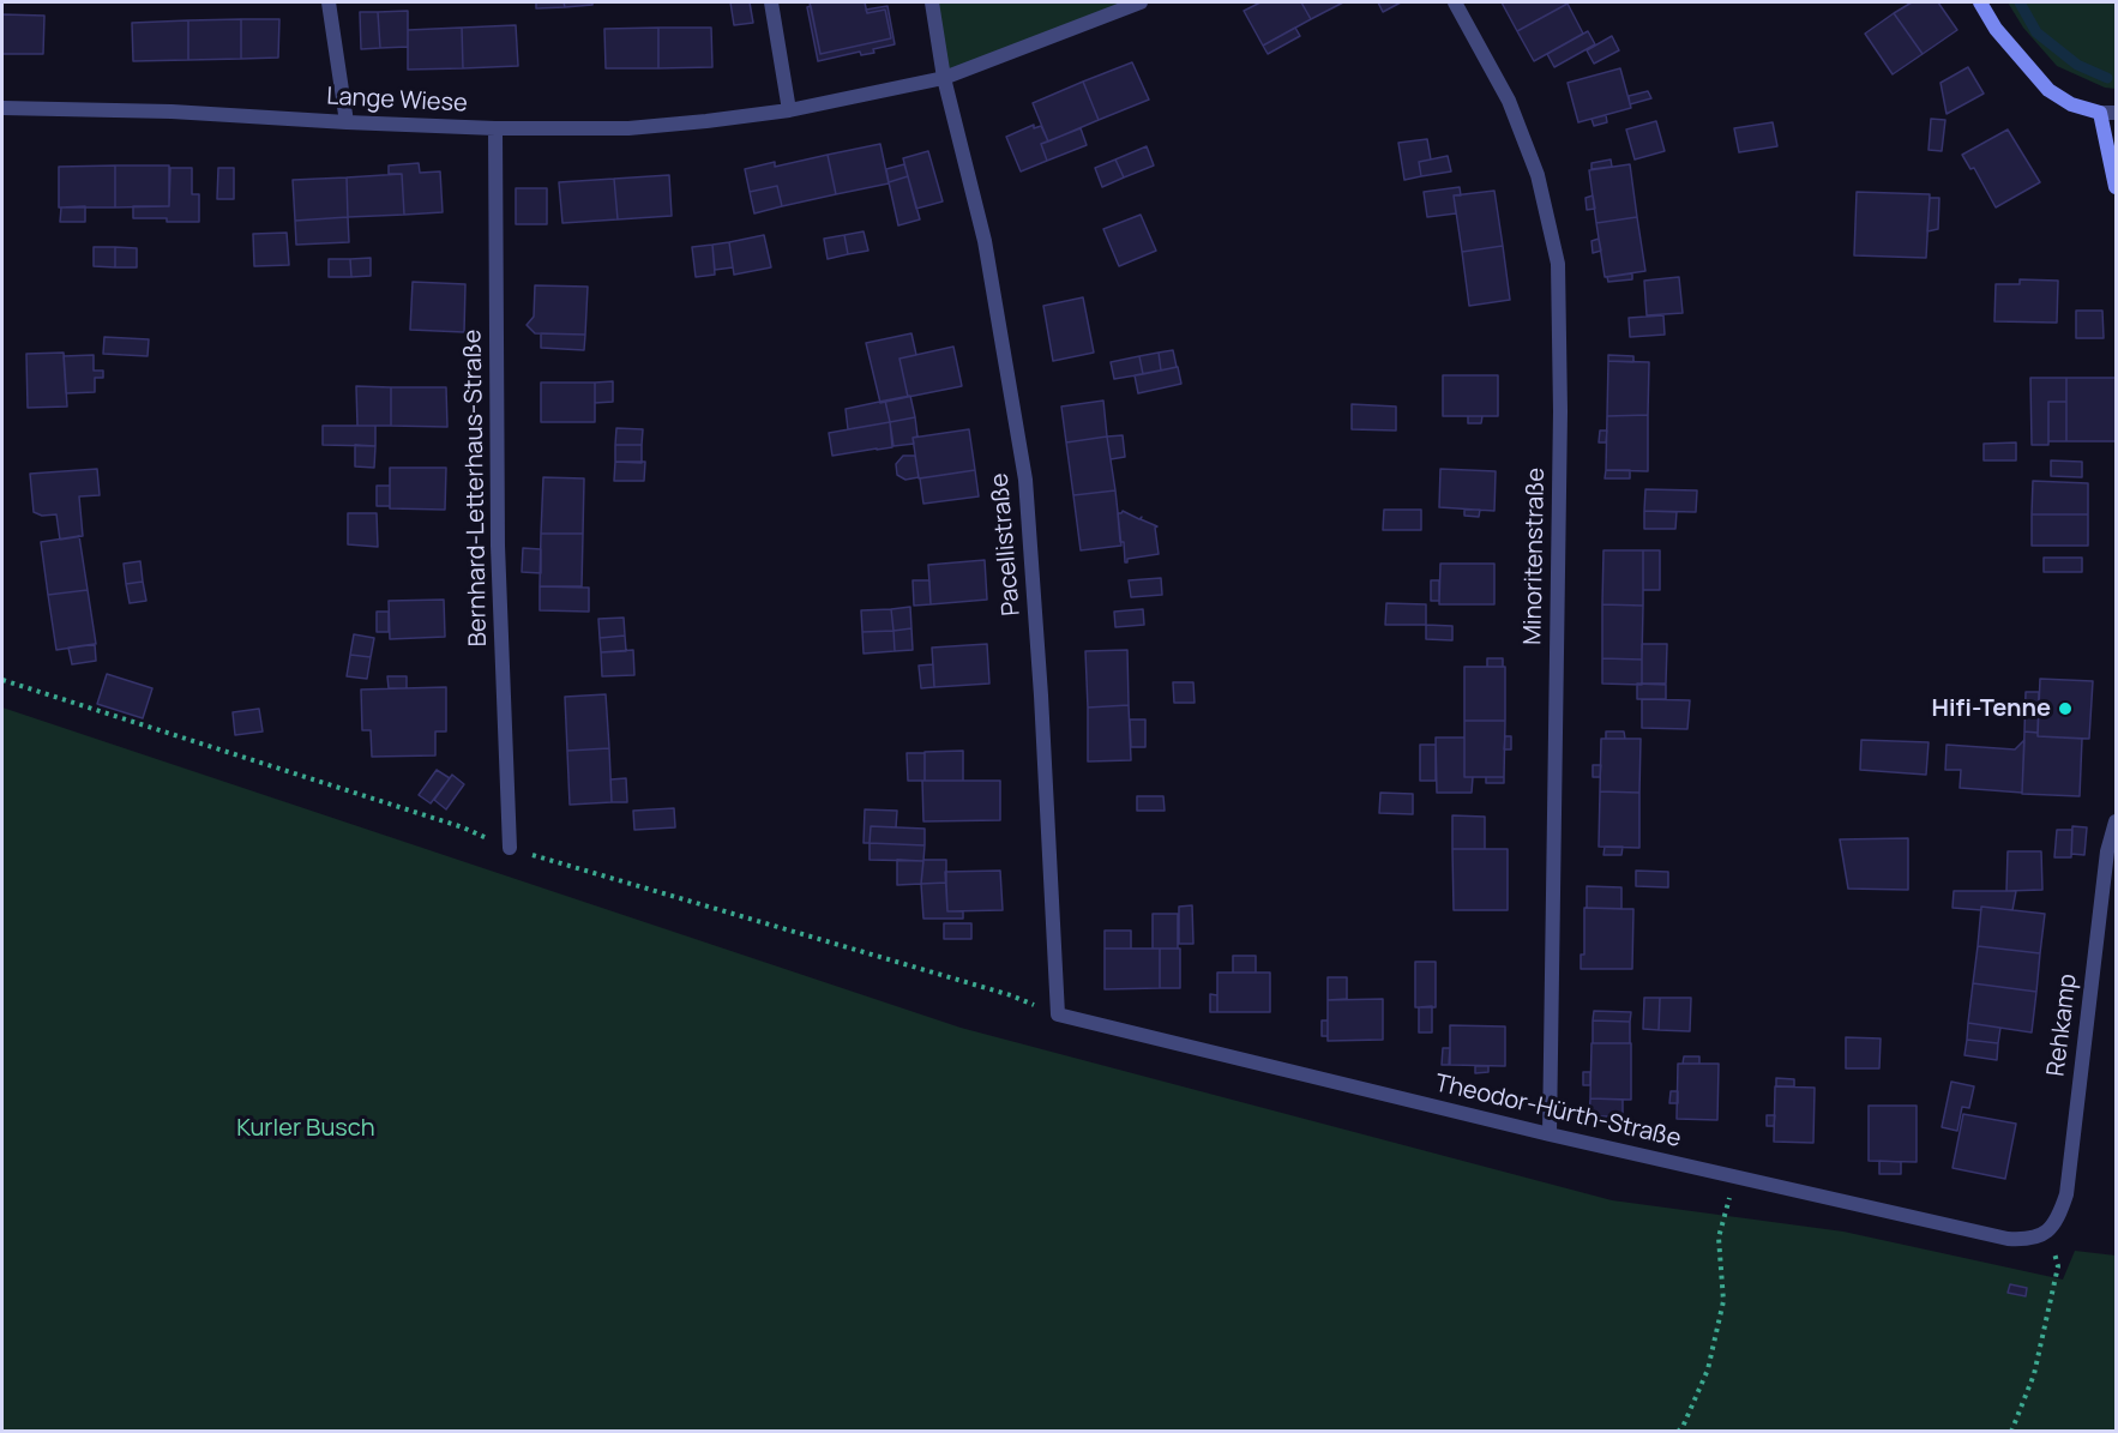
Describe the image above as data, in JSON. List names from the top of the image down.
{
  "streets": {
    "street": [
      "Lange Wiese",
      "Bernhard-Letterhaus-Straße",
      "Pacellistraße",
      "Minoritenstraße",
      "Rehkamp",
      "Theodor-Hürth-Straße"
    ]
  },
  "crossings": [
    ["Lange Wiese", "Bernhard-Letterhaus-Straße"],
    ["Lange Wiese", "Pacellistraße"],
    ["Pacellistraße", "Theodor-Hürth-Straße"],
    ["Minoritenstraße", "Theodor-Hürth-Straße"],
    ["Rehkamp", "Theodor-Hürth-Straße"]
  ],
  "parks": ["Kurler Busch"],
  "places": ["Hifi-Tenne"]
}
